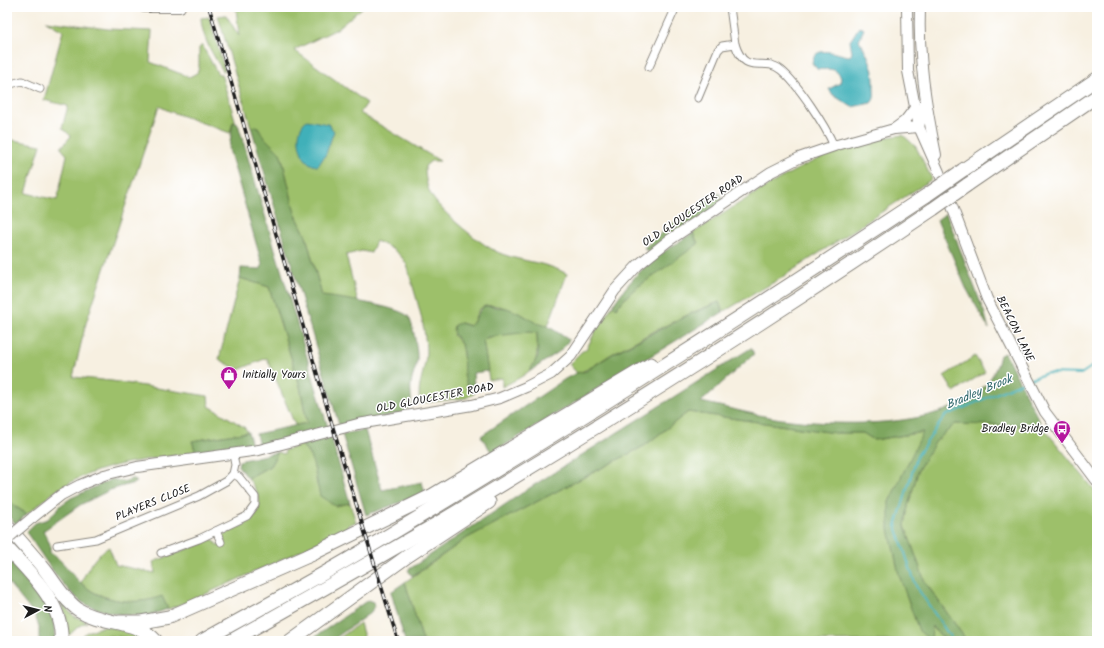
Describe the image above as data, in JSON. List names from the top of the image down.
{
  "streets": {
    "main road": ["OLD GLOUCESTER ROAD", "BEACON LANE"],
    "street": ["PLAYERS CLOSE"]
  },
  "water": ["Bradley Brook"],
  "places": {
    "shop": ["Initially Yours"],
    "bus stop": ["Bradley Bridge"]
  },
  "north": "right"
}
